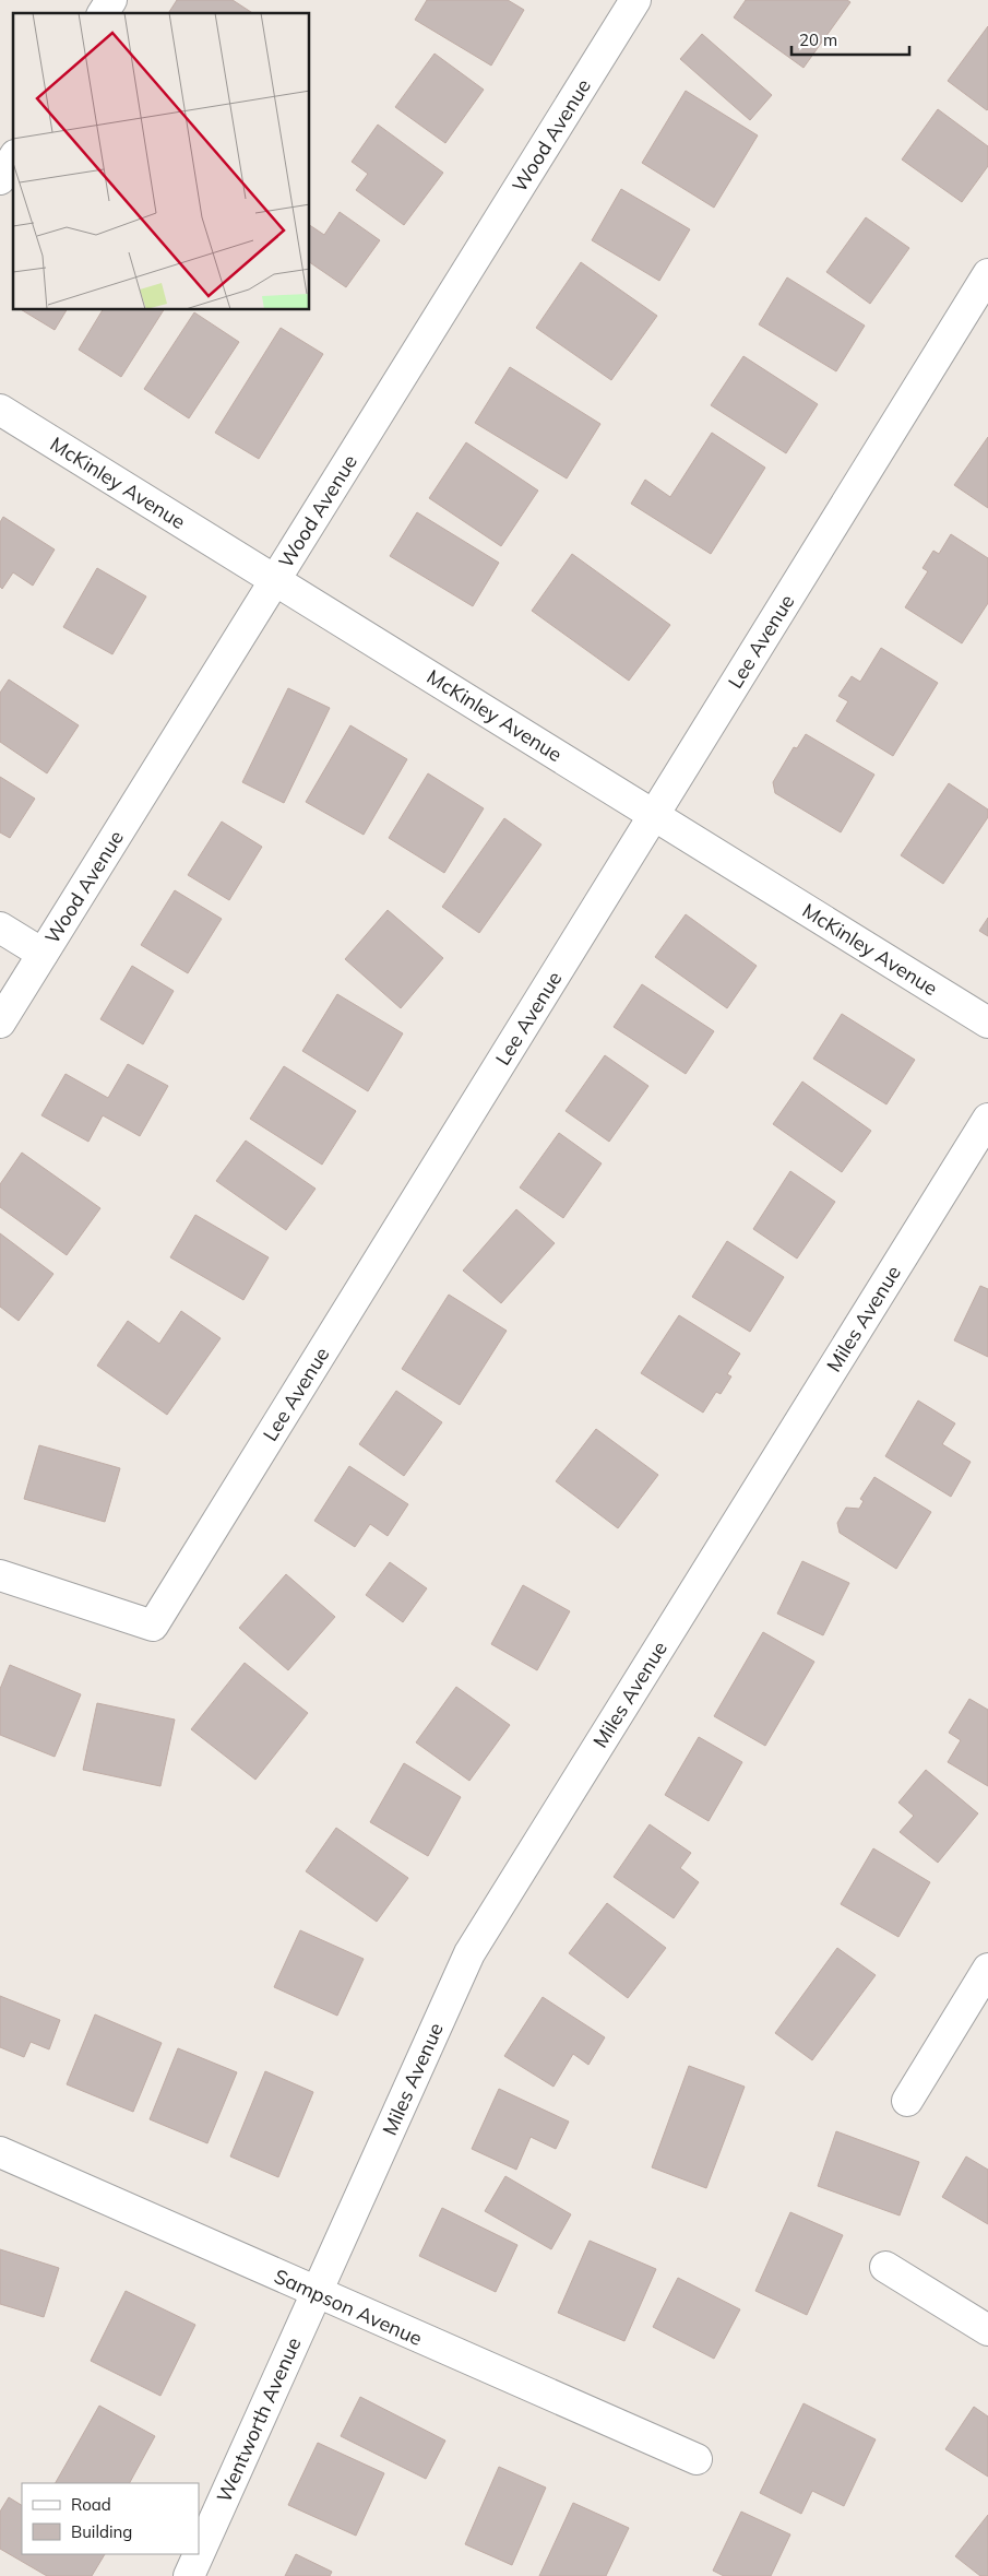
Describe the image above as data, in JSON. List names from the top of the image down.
{
  "streets": {
    "street": [
      "Wood Avenue",
      "McKinley Avenue",
      "Lee Avenue",
      "Miles Avenue",
      "Sampson Avenue",
      "Wentworth Avenue"
    ]
  },
  "crossings": [
    ["Wood Avenue", "McKinley Avenue"],
    ["McKinley Avenue", "Lee Avenue"],
    ["Miles Avenue", "Sampson Avenue"],
    ["Miles Avenue", "Wentworth Avenue"],
    ["Sampson Avenue", "Wentworth Avenue"]
  ],
  "legend": ["Road", "Building"],
  "scale_bar": "20 m"
}
